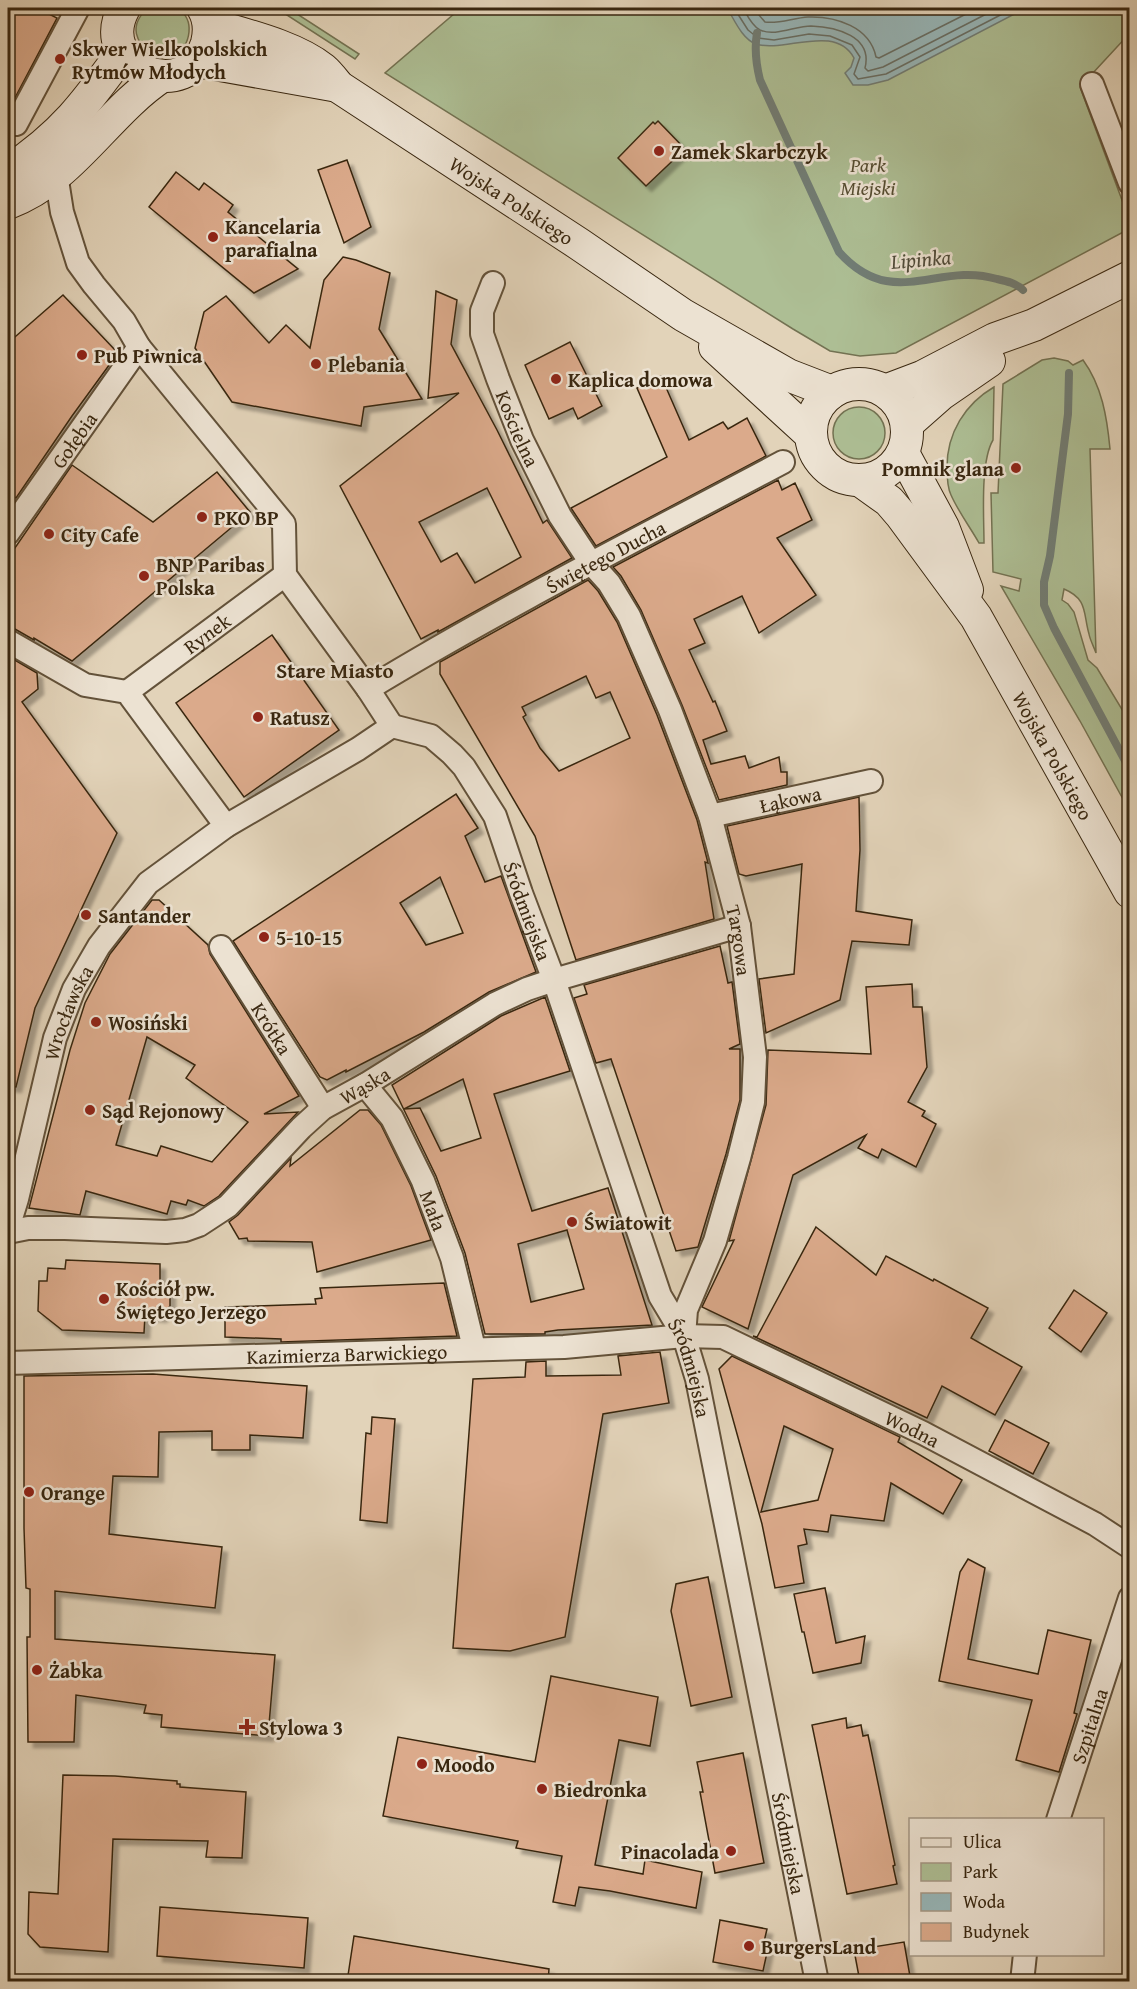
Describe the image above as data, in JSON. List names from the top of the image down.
{
  "streets": {
    "main road": ["Wojska Polskiego"],
    "street": [
      "Kościelna",
      "Gołębia",
      "Świętego Ducha",
      "Rynek",
      "Łąkowa",
      "Śródmiejska",
      "Targowa",
      "Wrocławska",
      "Krótka",
      "Wąska",
      "Mała",
      "Kazimierza Barwickiego",
      "Wodna",
      "Szpitalna"
    ]
  },
  "crossings": [
    ["Kościelna", "Świętego Ducha"],
    ["Kościelna", "Targowa"],
    ["Świętego Ducha", "Targowa"],
    ["Łąkowa", "Targowa"],
    ["Śródmiejska", "Targowa"],
    ["Śródmiejska", "Wąska"],
    ["Śródmiejska", "Kazimierza Barwickiego"],
    ["Śródmiejska", "Wodna"],
    ["Targowa", "Wąska"],
    ["Targowa", "Kazimierza Barwickiego"],
    ["Targowa", "Wodna"],
    ["Wrocławska", "Wąska"],
    ["Krótka", "Wąska"],
    ["Wąska", "Mała"],
    ["Mała", "Kazimierza Barwickiego"],
    ["Kazimierza Barwickiego", "Wodna"]
  ],
  "districts": ["Stare Miasto"],
  "water": ["Lipinka"],
  "parks": ["Park Miejski"],
  "places": {
    "other": [
      "Skwer Wielkopolskich Rytmów Młodych",
      "Zamek Skarbczyk",
      "Kancelaria parafialna",
      "Pub Piwnica",
      "Plebania",
      "Kaplica domowa",
      "Pomnik glana",
      "PKO BP",
      "City Cafe",
      "BNP Paribas Polska",
      "Ratusz",
      "Santander",
      "5-10-15",
      "Wosiński",
      "Sąd Rejonowy",
      "Światowit",
      "Kościół pw. Świętego Jerzego",
      "Orange",
      "Żabka",
      "Moodo",
      "Biedronka",
      "Pinacolada",
      "BurgersLand"
    ],
    "health": ["Stylowa 3"]
  },
  "legend": [
    "Ulica",
    "Park",
    "Woda",
    "Budynek"
  ]
}
